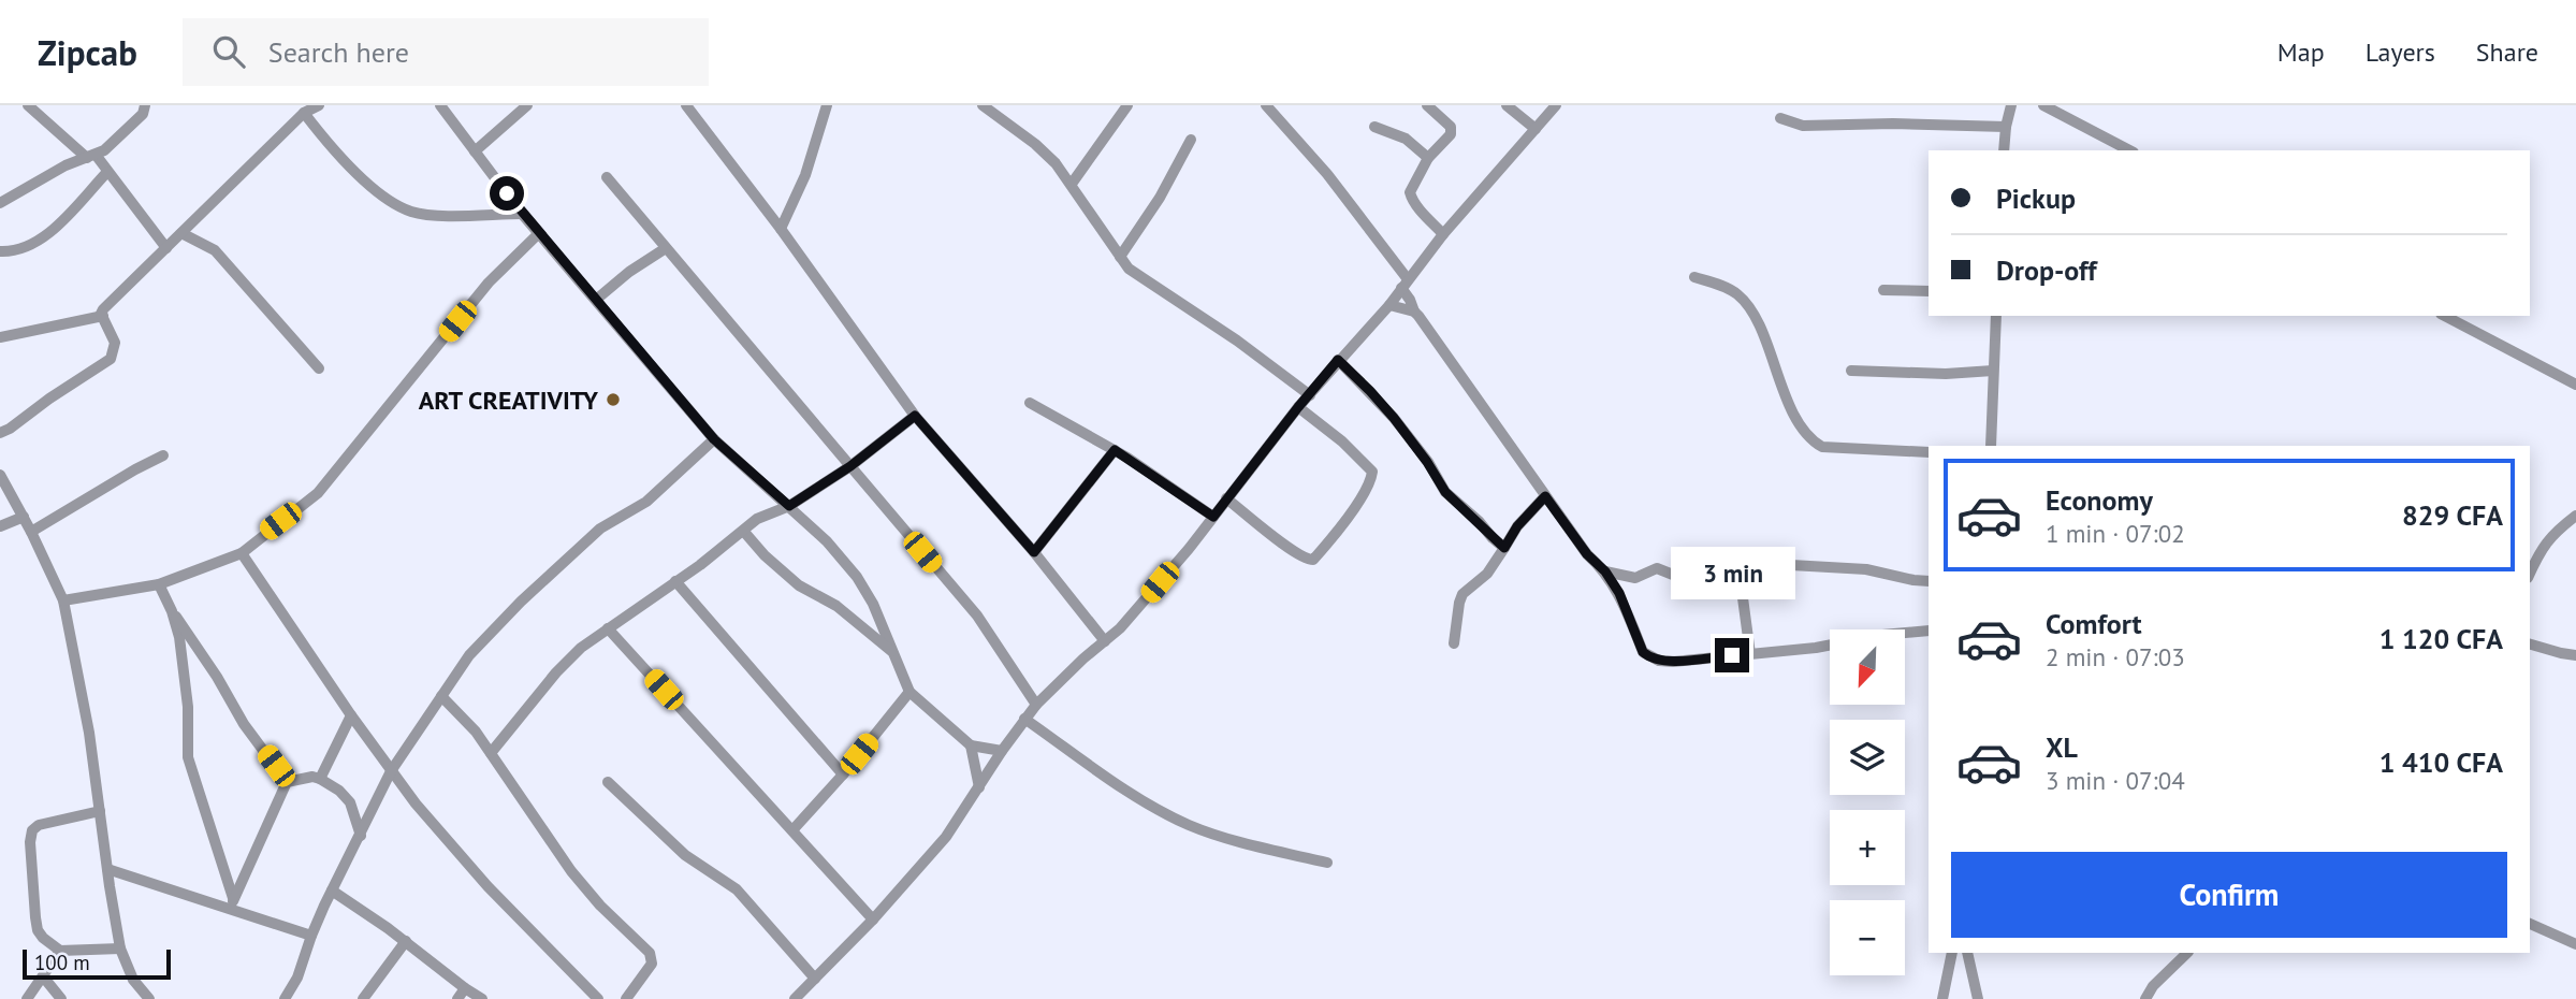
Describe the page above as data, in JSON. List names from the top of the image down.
{
  "places": ["ART CREATIVITY"],
  "scale_bar": "100 m",
  "north": "bottom left",
  "page": {
    "header": "Zipcab",
    "search": "Search here",
    "nav": ["Map", "Layers", "Share"],
    "banner": ["Pickup", "Drop-off"],
    "list": [
      {
        "name": "Economy",
        "note": "1 min · 07:02",
        "value": "829 CFA"
      },
      {
        "name": "Comfort",
        "note": "2 min · 07:03",
        "value": "1 120 CFA"
      },
      {
        "name": "XL",
        "note": "3 min · 07:04",
        "value": "1 410 CFA"
      }
    ],
    "bubble": "3 min",
    "map_buttons": ["+", "−"],
    "buttons": "Confirm",
    "scale": "100 m"
  }
}
